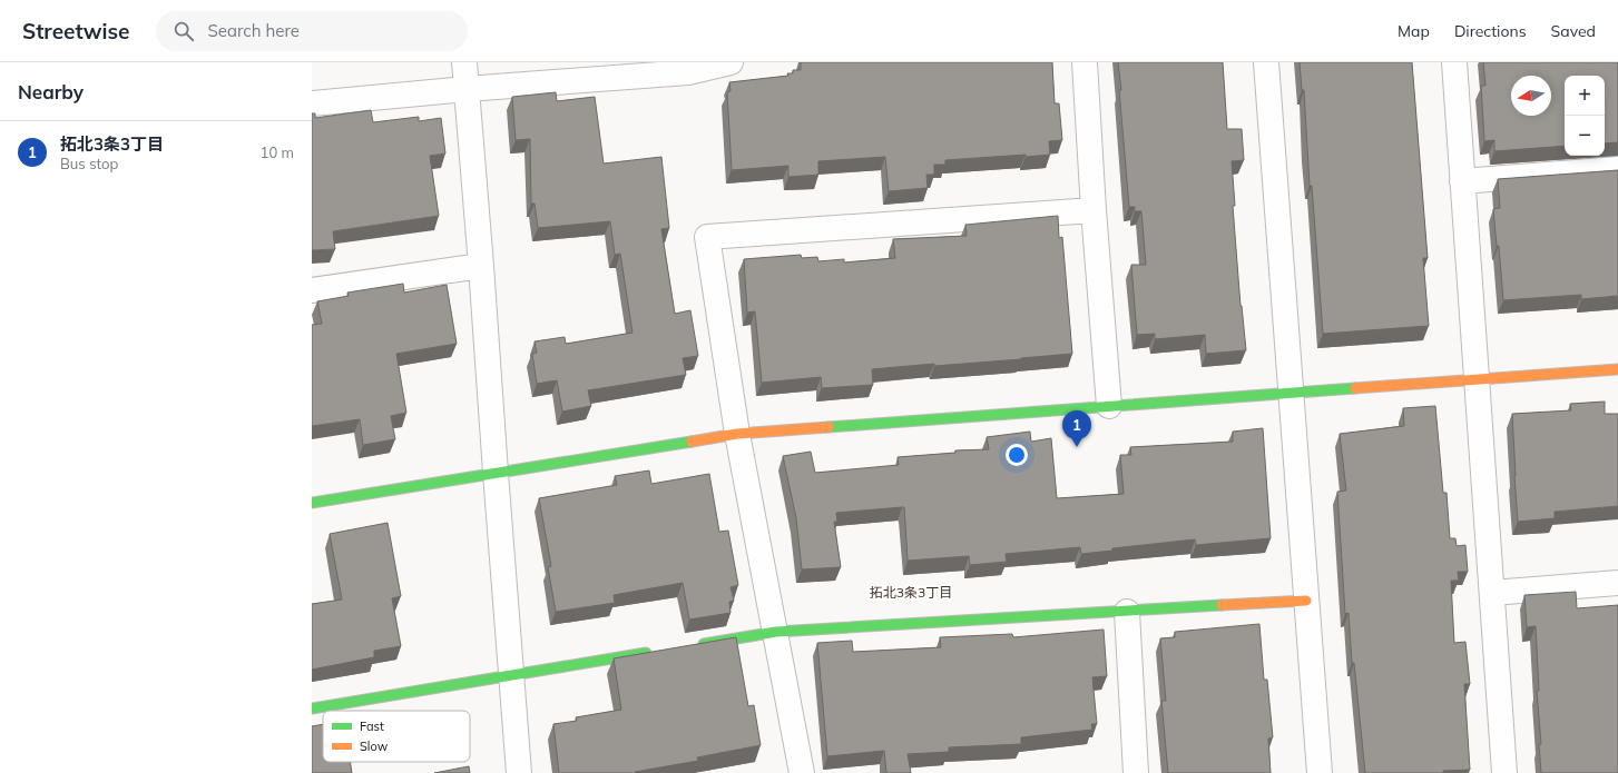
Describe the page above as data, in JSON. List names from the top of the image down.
{
  "districts": ["拓北3条3丁目"],
  "legend": ["Fast", "Slow"],
  "north": "left",
  "page": {
    "header": "Streetwise",
    "search": "Search here",
    "nav": ["Map", "Directions", "Saved"],
    "heading": "Nearby",
    "map_buttons": ["+", "−"],
    "list": [
      {
        "mark": "1",
        "name": "拓北3条3丁目",
        "note": "Bus stop",
        "value": "10 m"
      }
    ],
    "pins": "1"
  }
}
